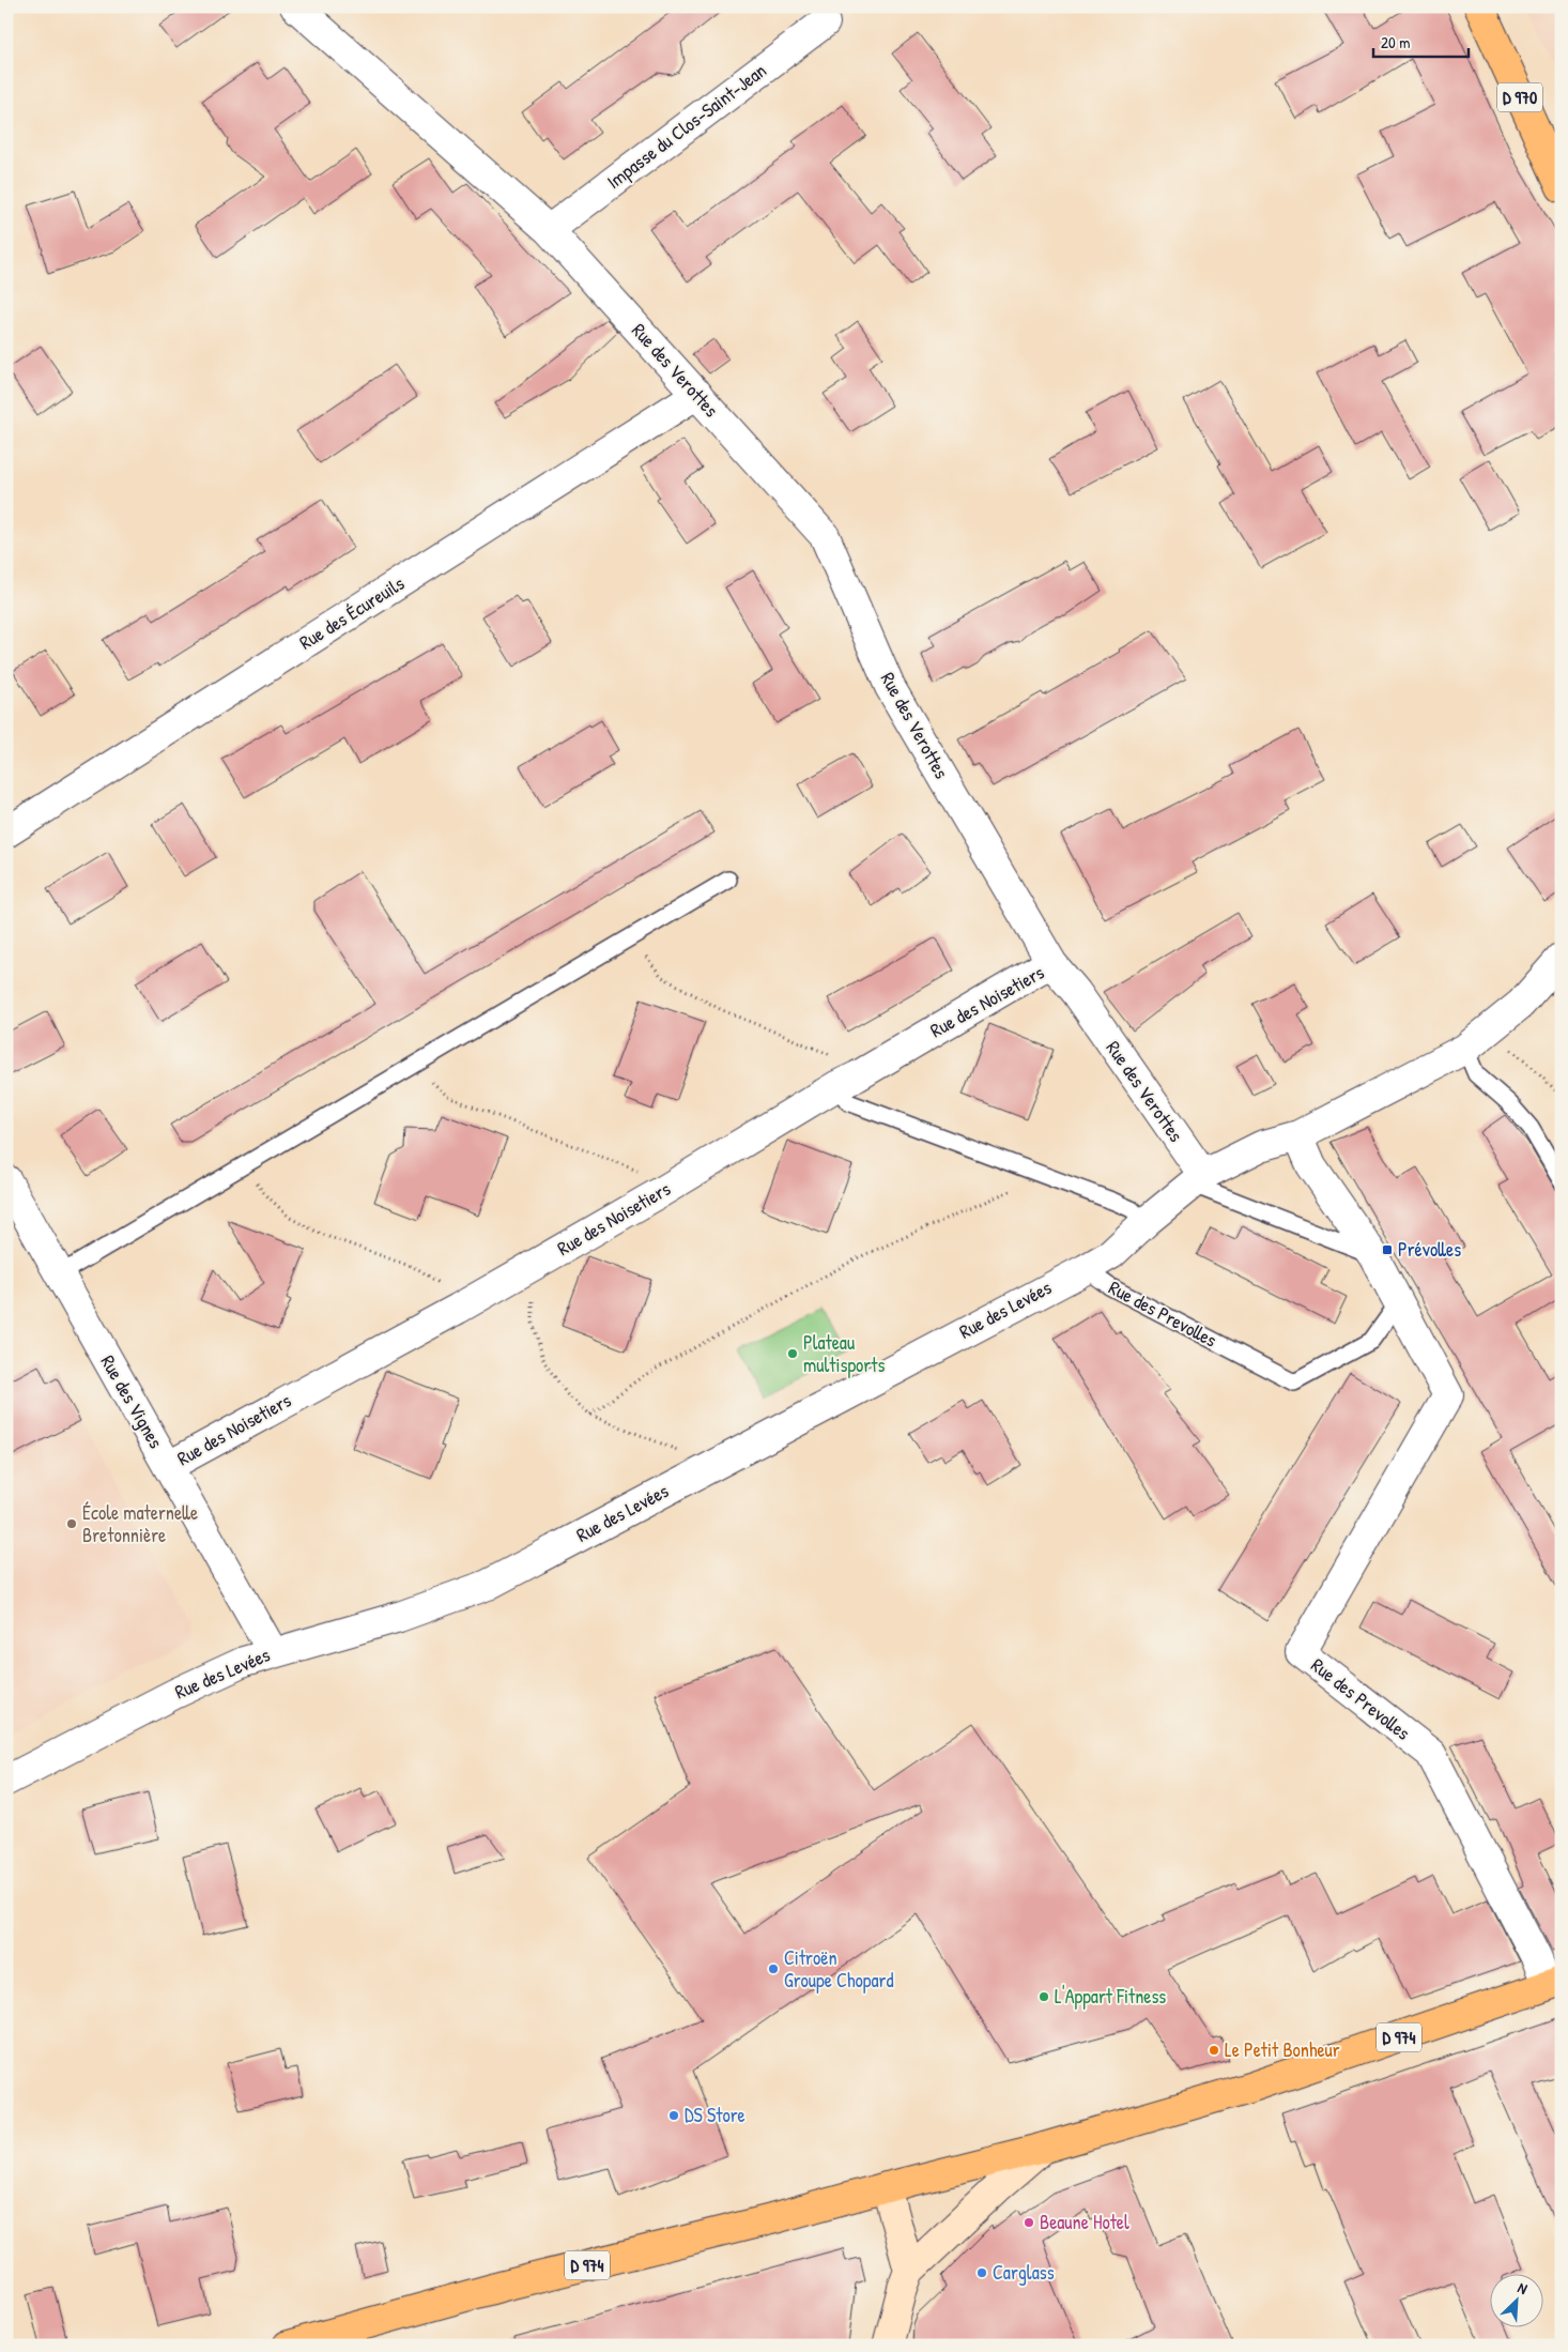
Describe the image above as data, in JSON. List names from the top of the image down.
{
  "streets": {
    "main road": ["D 970", "D 974"],
    "street": [
      "Impasse du Clos-Saint-Jean",
      "Rue des Verottes",
      "Rue des Écureuils",
      "Rue des Noisetiers",
      "Rue des Levées",
      "Rue des Prevolles",
      "Rue des Vignes"
    ]
  },
  "crossings": [
    ["Impasse du Clos-Saint-Jean", "Rue des Verottes"],
    ["Rue des Verottes", "Rue des Écureuils"],
    ["Rue des Verottes", "Rue des Noisetiers"],
    ["Rue des Verottes", "Rue des Levées"],
    ["Rue des Noisetiers", "Rue des Vignes"],
    ["Rue des Levées", "Rue des Prevolles"],
    ["Rue des Levées", "Rue des Vignes"],
    ["Rue des Prevolles", "D 974"]
  ],
  "places": {
    "transit": ["Prévolles"],
    "other": [
      "Plateau multisports",
      "École maternelle Bretonnière",
      "Citroën Groupe Chopard",
      "L'Appart Fitness",
      "Le Petit Bonheur",
      "DS Store",
      "Beaune Hotel",
      "Carglass"
    ]
  },
  "scale_bar": "20 m",
  "north": "top right"
}
